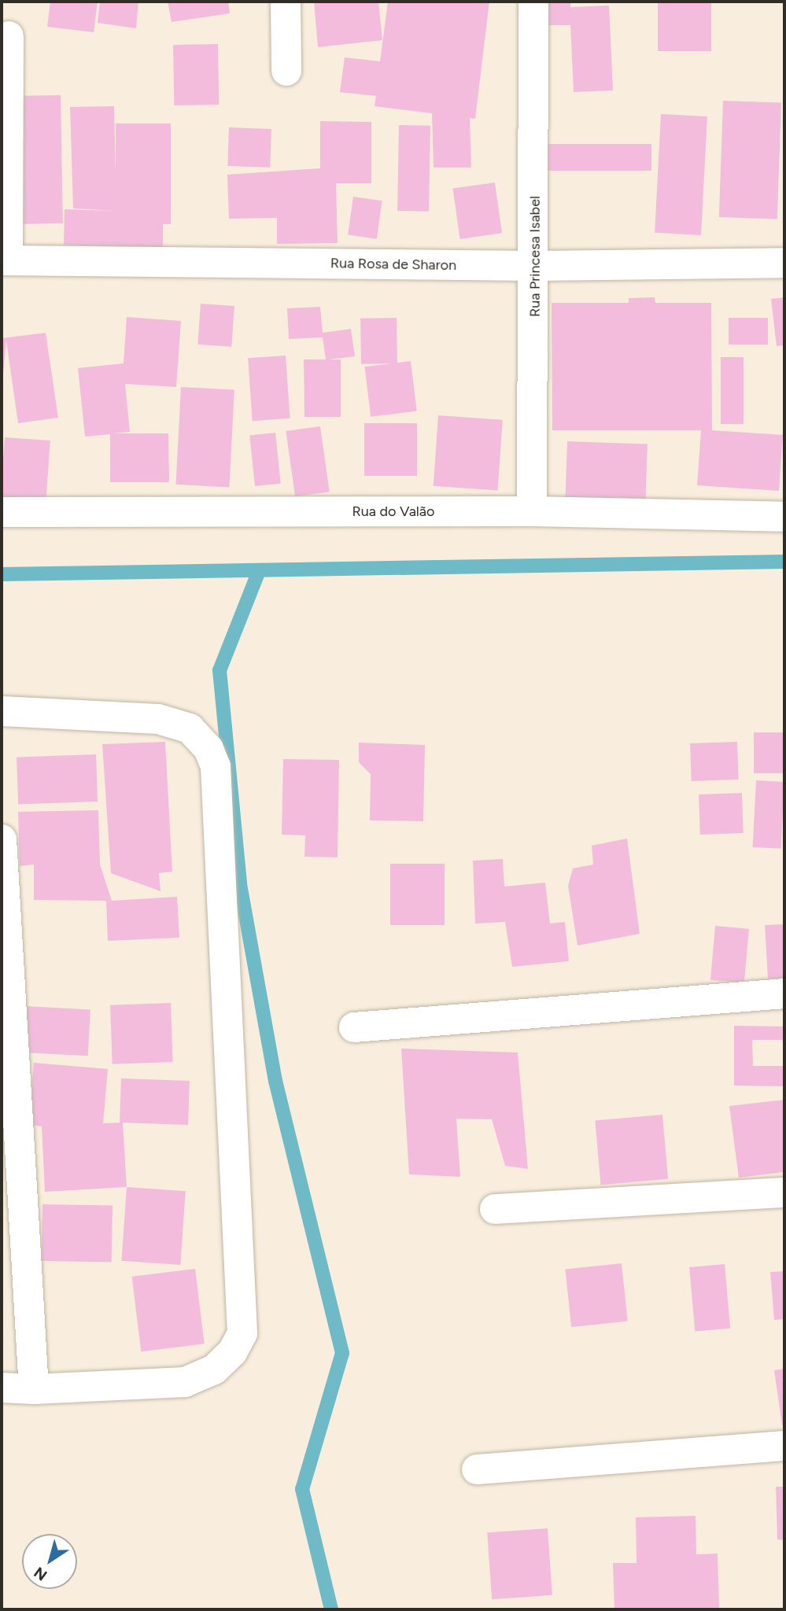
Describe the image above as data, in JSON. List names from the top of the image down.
{
  "streets": {
    "street": ["Rua Princesa Isabel", "Rua Rosa de Sharon", "Rua do Valão"]
  },
  "crossings": [
    ["Rua Princesa Isabel", "Rua Rosa de Sharon"],
    ["Rua Princesa Isabel", "Rua do Valão"]
  ],
  "north": "bottom left"
}
